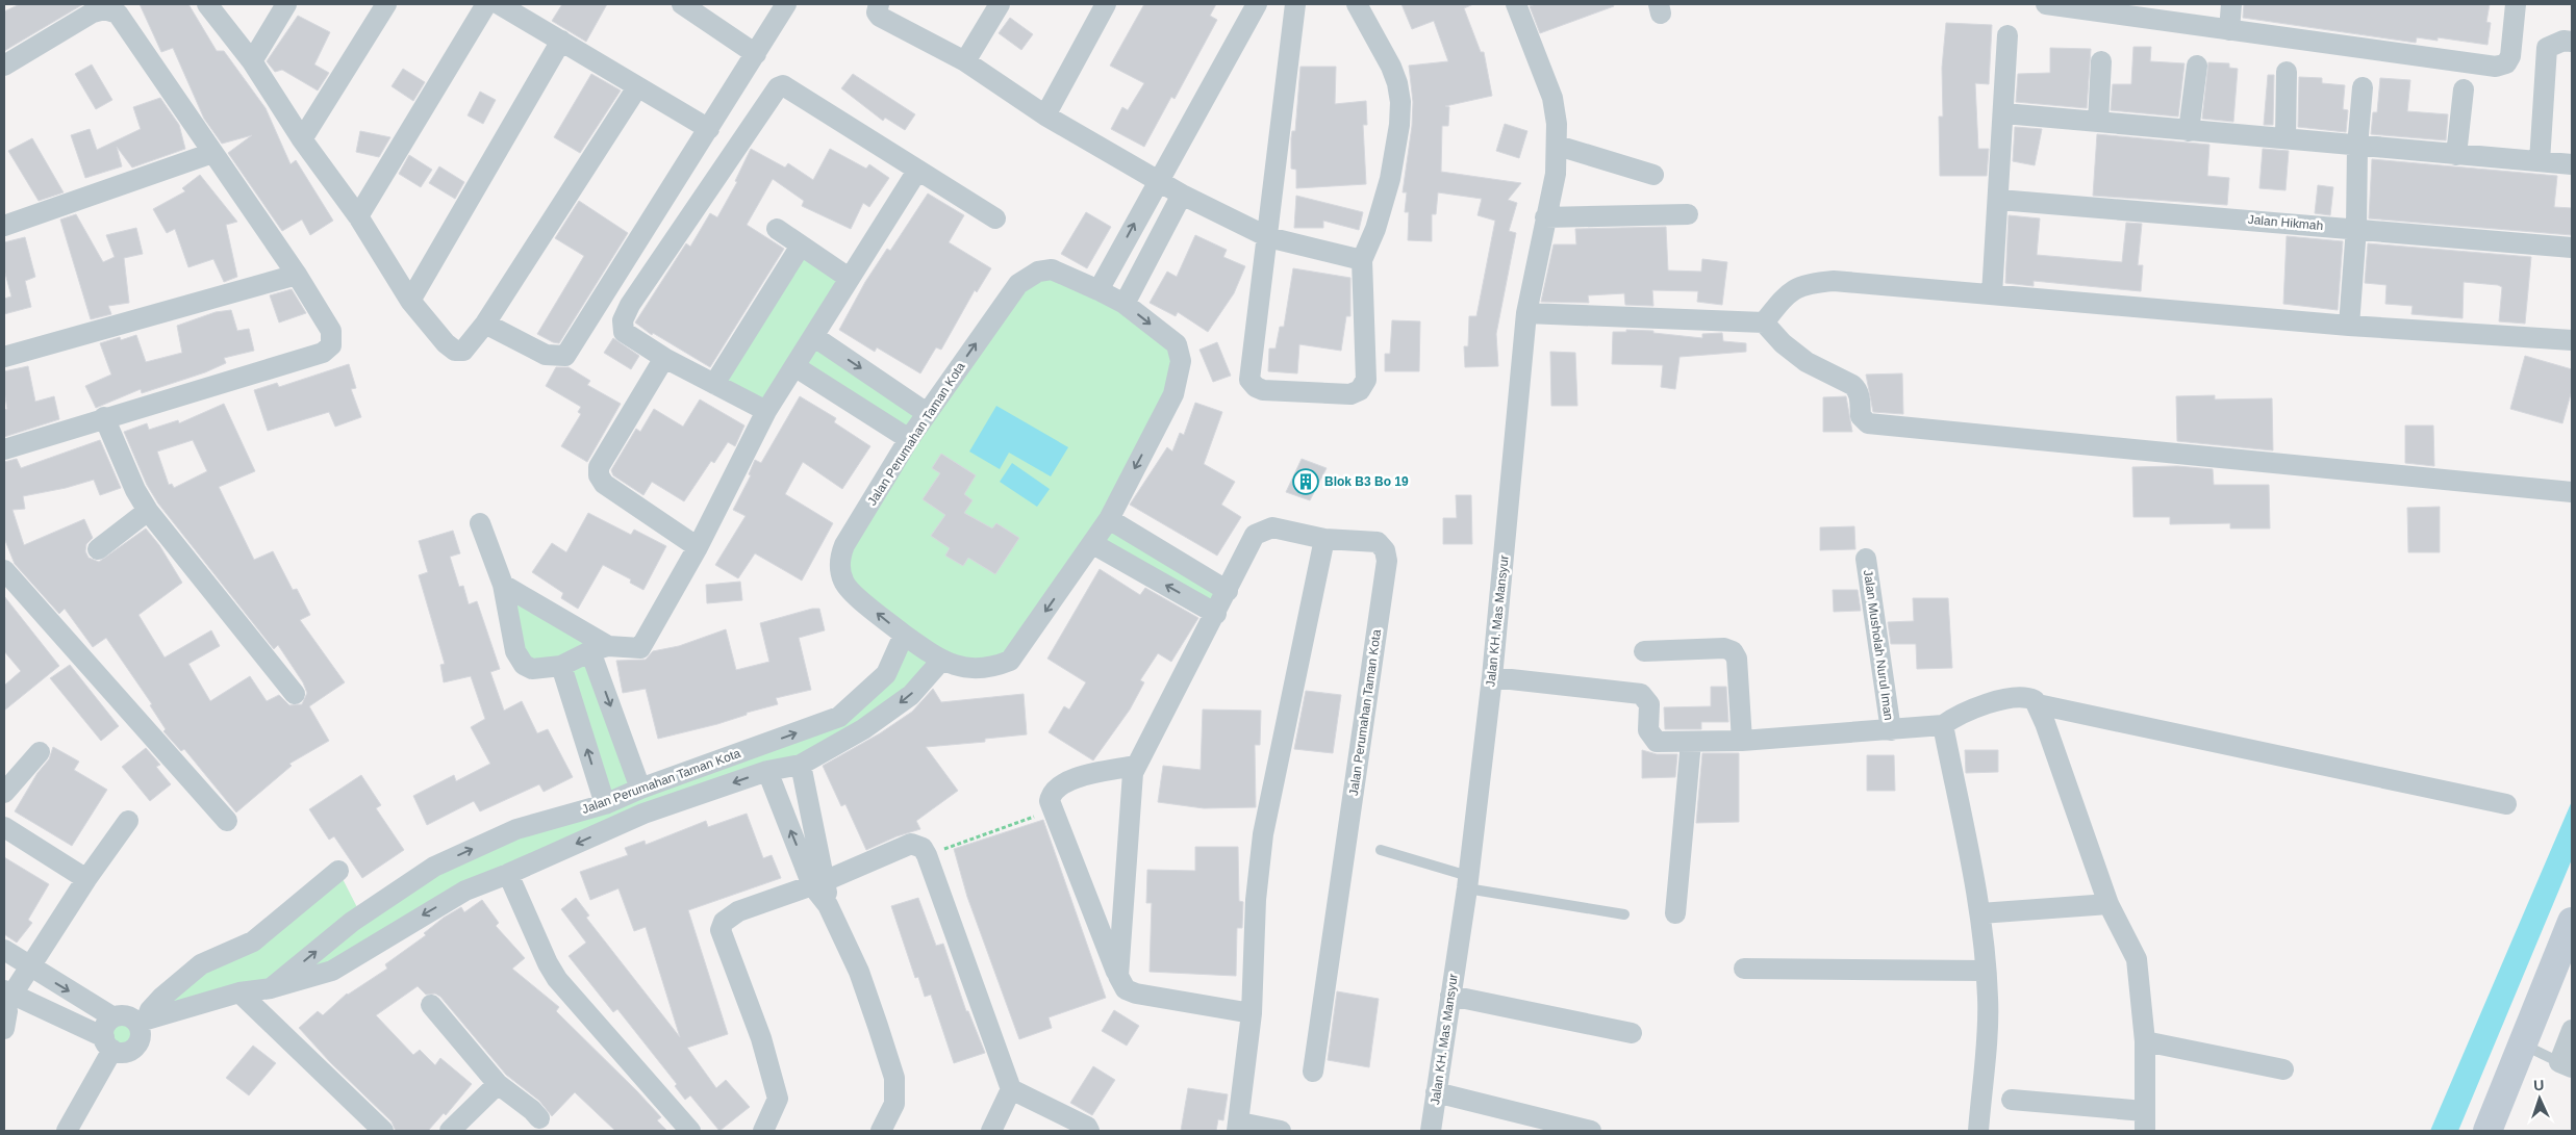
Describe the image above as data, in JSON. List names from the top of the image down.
{
  "streets": {
    "street": [
      "Jalan Hikmah",
      "Jalan Perumahan Taman Kota",
      "Jalan KH. Mas Mansyur",
      "Jalan Musholah Nurul Iman"
    ]
  },
  "places": {
    "building": ["Blok B3 Bo 19"]
  },
  "north": "top"
}
